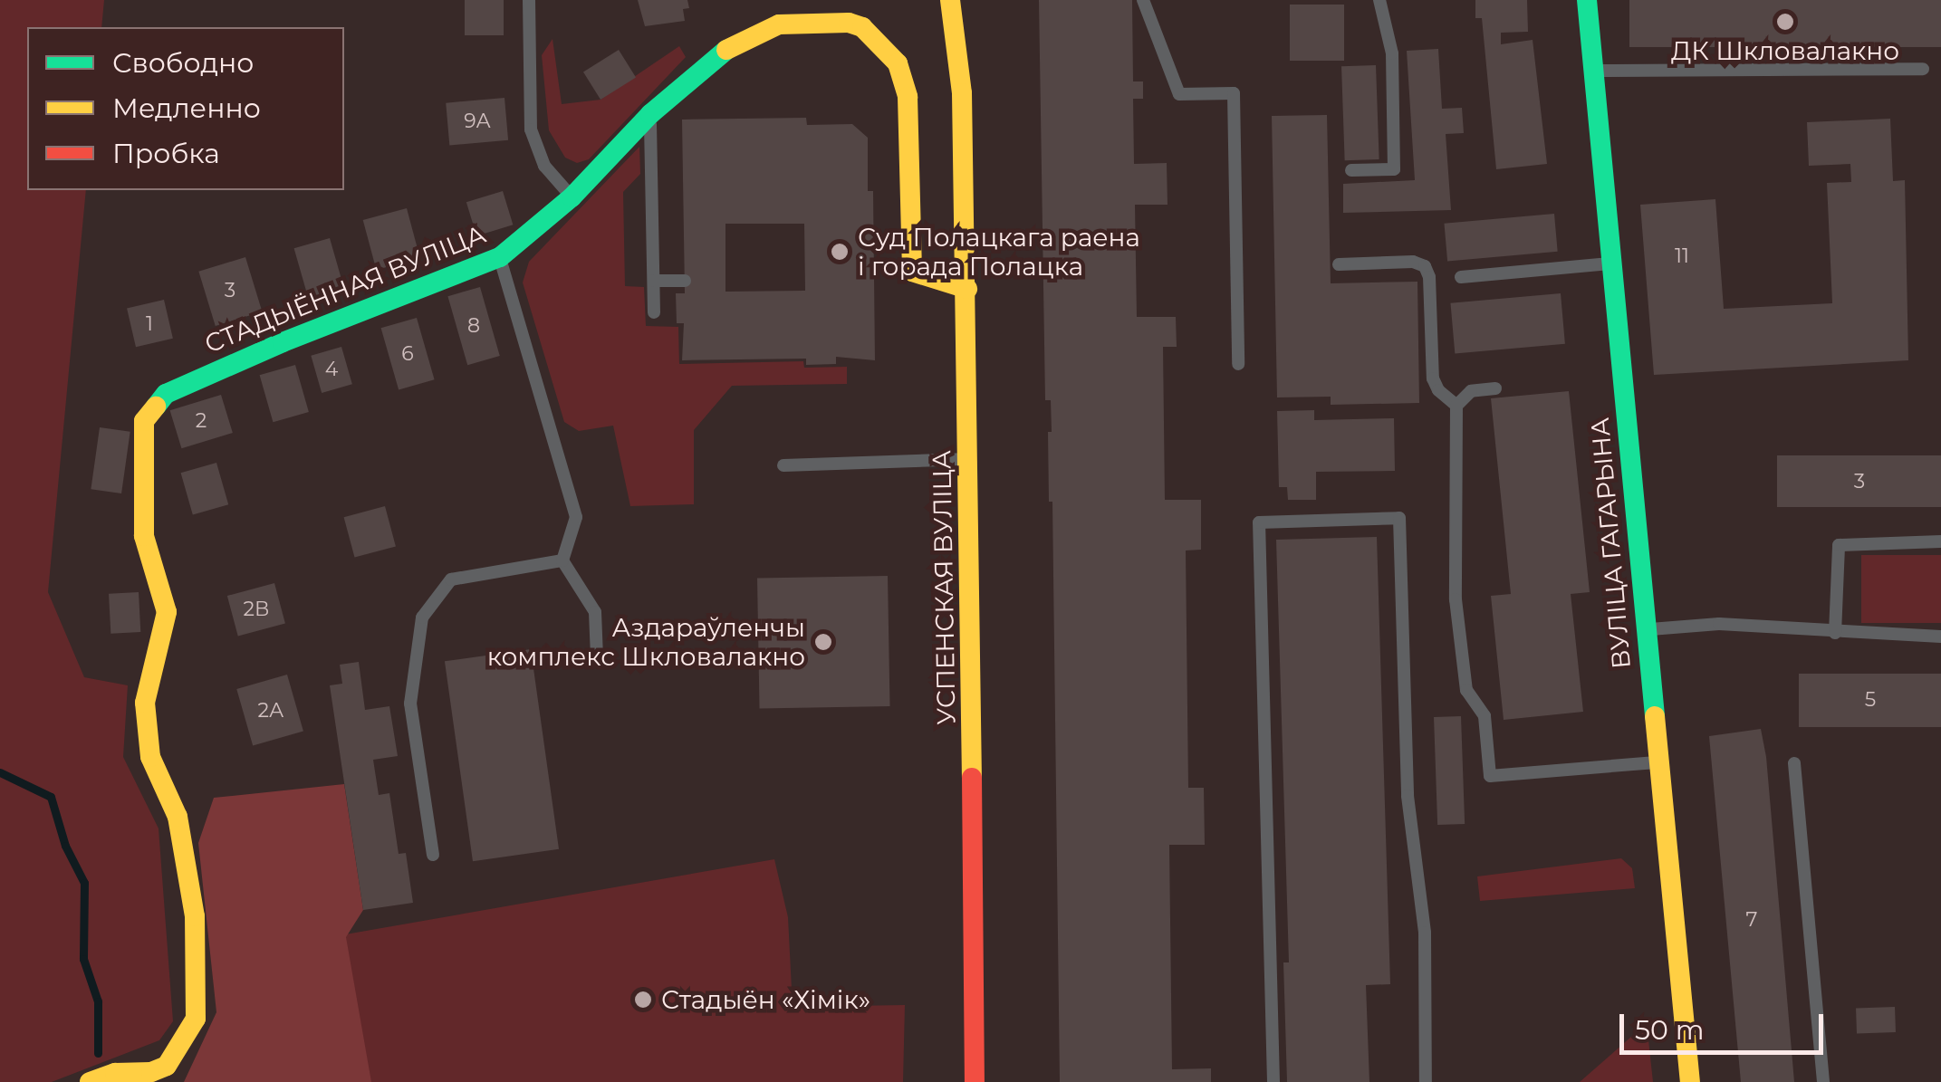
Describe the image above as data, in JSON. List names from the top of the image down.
{
  "streets": {
    "street": ["СТАДЫЁННАЯ ВУЛІЦА", "ВУЛІЦА ГАГАРЫНА", "УСПЕНСКАЯ ВУЛІЦА"]
  },
  "crossings": [
    ["СТАДЫЁННАЯ ВУЛІЦА", "УСПЕНСКАЯ ВУЛІЦА"]
  ],
  "places": [
    "ДК Шкловалакно",
    "Суд Полацкага раена і горада Полацка",
    "Аздараўленчы комплекс Шкловалакно",
    "Стадыён «Хімік»"
  ],
  "house_numbers": [
    "9А",
    "11",
    "3",
    "1",
    "8",
    "6",
    "4",
    "2",
    "3",
    "2В",
    "5",
    "2А",
    "7"
  ],
  "legend": ["Свободно", "Медленно", "Пробка"],
  "scale_bar": "50 m"
}
